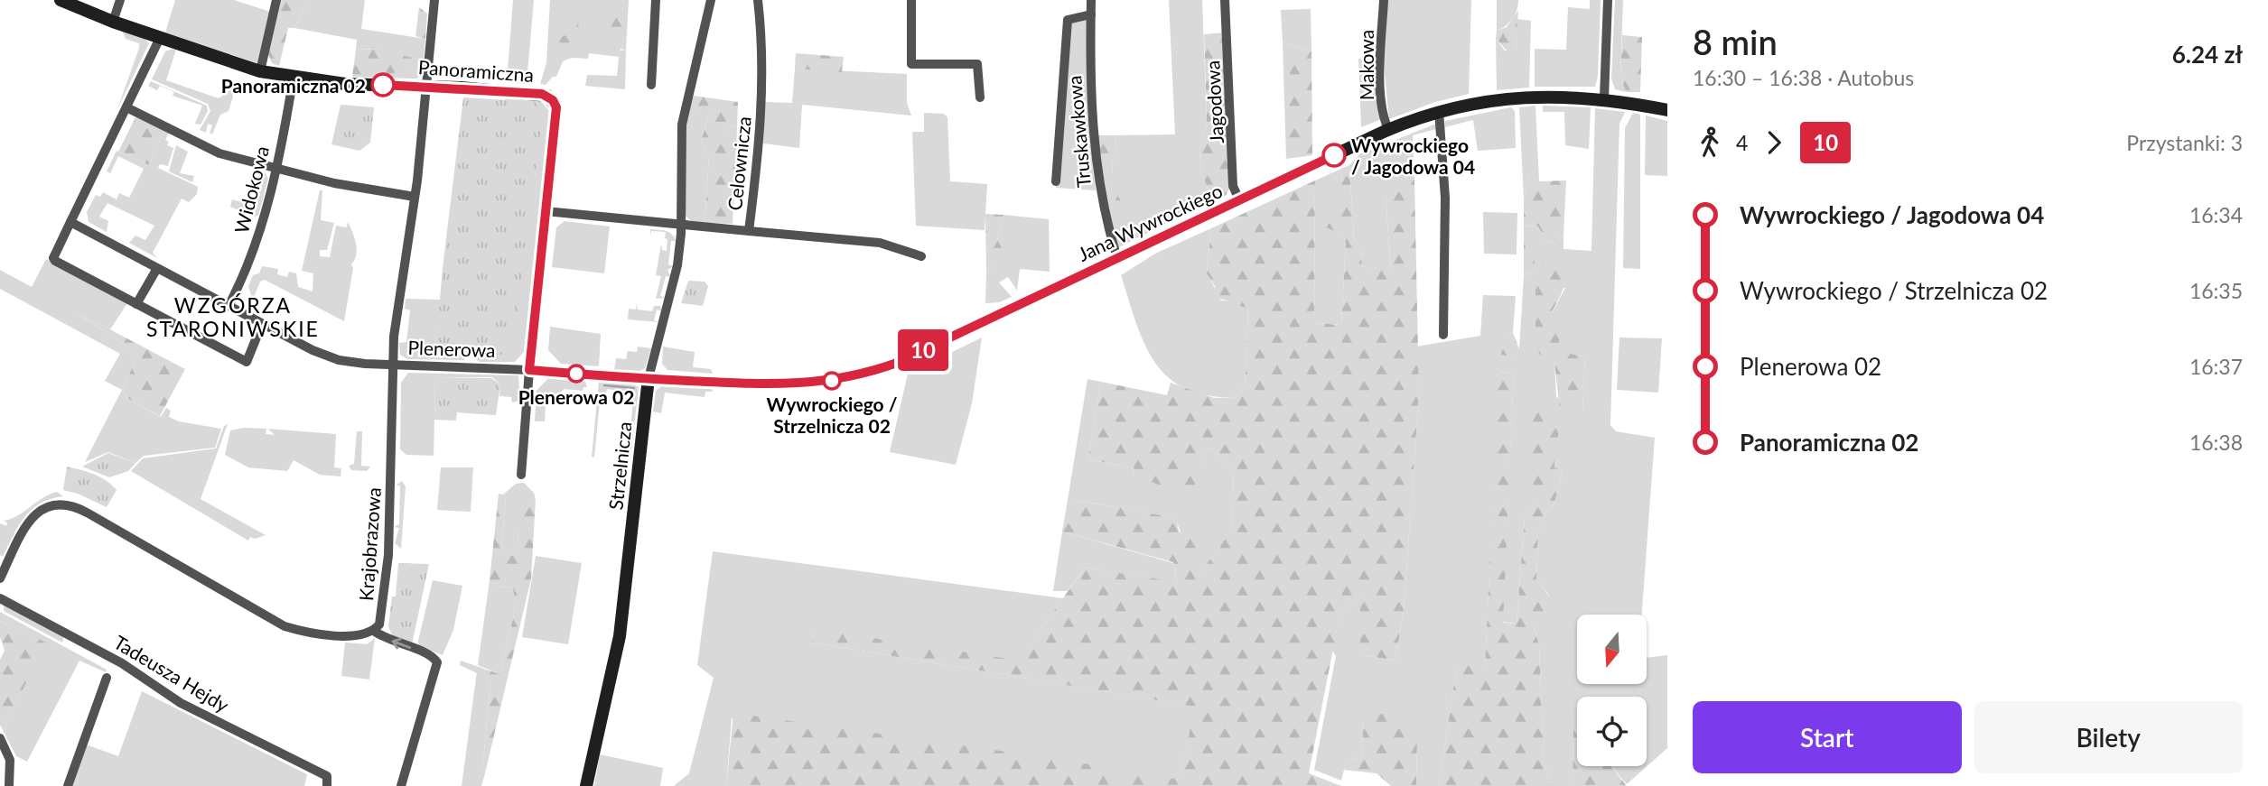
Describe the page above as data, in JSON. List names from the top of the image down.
{
  "streets": {
    "street": [
      "Makowa",
      "Panoramiczna",
      "Jagodowa",
      "Truskawkowa",
      "Celownicza",
      "Widokowa",
      "Jana Wywrockiego",
      "Plenerowa",
      "Strzelnicza",
      "Krajobrazowa",
      "Tadeusza Hejdy"
    ]
  },
  "crossings": [
    ["Makowa", "Jana Wywrockiego"],
    ["Panoramiczna", "Widokowa"],
    ["Panoramiczna", "Plenerowa"],
    ["Panoramiczna", "Krajobrazowa"],
    ["Jagodowa", "Jana Wywrockiego"],
    ["Truskawkowa", "Jana Wywrockiego"],
    ["Widokowa", "Plenerowa"],
    ["Jana Wywrockiego", "Plenerowa"],
    ["Jana Wywrockiego", "Strzelnicza"],
    ["Plenerowa", "Strzelnicza"],
    ["Plenerowa", "Krajobrazowa"]
  ],
  "districts": ["WZGÓRZA STARONIWSKIE"],
  "places": [
    "Panoramiczna 02",
    "Wywrockiego / Jagodowa 04",
    "Plenerowa 02",
    "Wywrockiego / Strzelnicza 02"
  ],
  "lines": ["bus line 10"],
  "north": "bottom",
  "page": {
    "on_map": "10",
    "heading": ["8 min", "16:30 – 16:38 · Autobus", "6.24 zł"],
    "legs": ["4", "10", "Przystanki: 3"],
    "list": [
      {
        "name": "Wywrockiego / Jagodowa 04",
        "value": "16:34"
      },
      {
        "name": "Wywrockiego / Strzelnicza 02",
        "value": "16:35"
      },
      {
        "name": "Plenerowa 02",
        "value": "16:37"
      },
      {
        "name": "Panoramiczna 02",
        "value": "16:38"
      }
    ],
    "buttons": ["Start", "Bilety"]
  }
}
